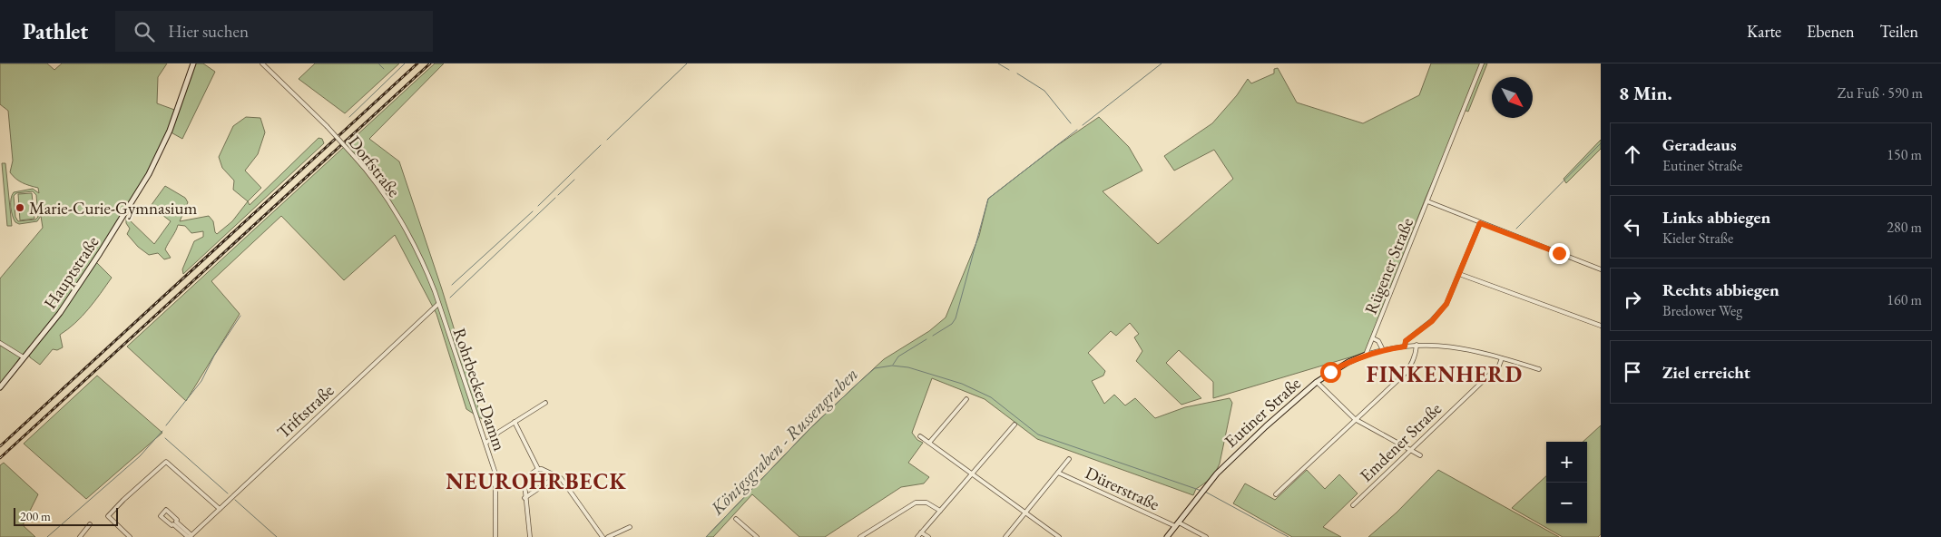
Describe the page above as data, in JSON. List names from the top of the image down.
{
  "streets": {
    "street": [
      "Dorfstraße",
      "Rügener Straße",
      "Hauptstraße",
      "Rohrbecker Damm",
      "Triftstraße",
      "Eutiner Straße",
      "Emdener Straße",
      "Dürerstraße"
    ]
  },
  "crossings": [
    ["Dorfstraße", "Rohrbecker Damm"],
    ["Dorfstraße", "Triftstraße"],
    ["Rügener Straße", "Eutiner Straße"],
    ["Rohrbecker Damm", "Triftstraße"],
    ["Eutiner Straße", "Emdener Straße"],
    ["Eutiner Straße", "Dürerstraße"]
  ],
  "districts": ["FINKENHERD", "NEUROHRBECK"],
  "water": ["Königsgraben - Russengraben"],
  "places": ["Marie-Curie-Gymnasium"],
  "scale_bar": "200 m",
  "north": "bottom right",
  "page": {
    "header": "Pathlet",
    "search": "Hier suchen",
    "nav": ["Karte", "Ebenen", "Teilen"],
    "heading": ["8 Min.", "Zu Fuß · 590 m"],
    "list": [
      ["Geradeaus", "Eutiner Straße", "150 m"],
      ["Links abbiegen", "Kieler Straße", "280 m"],
      ["Rechts abbiegen", "Bredower Weg", "160 m"],
      "Ziel erreicht"
    ],
    "map_buttons": ["+", "−"],
    "scale": "200 m"
  }
}
